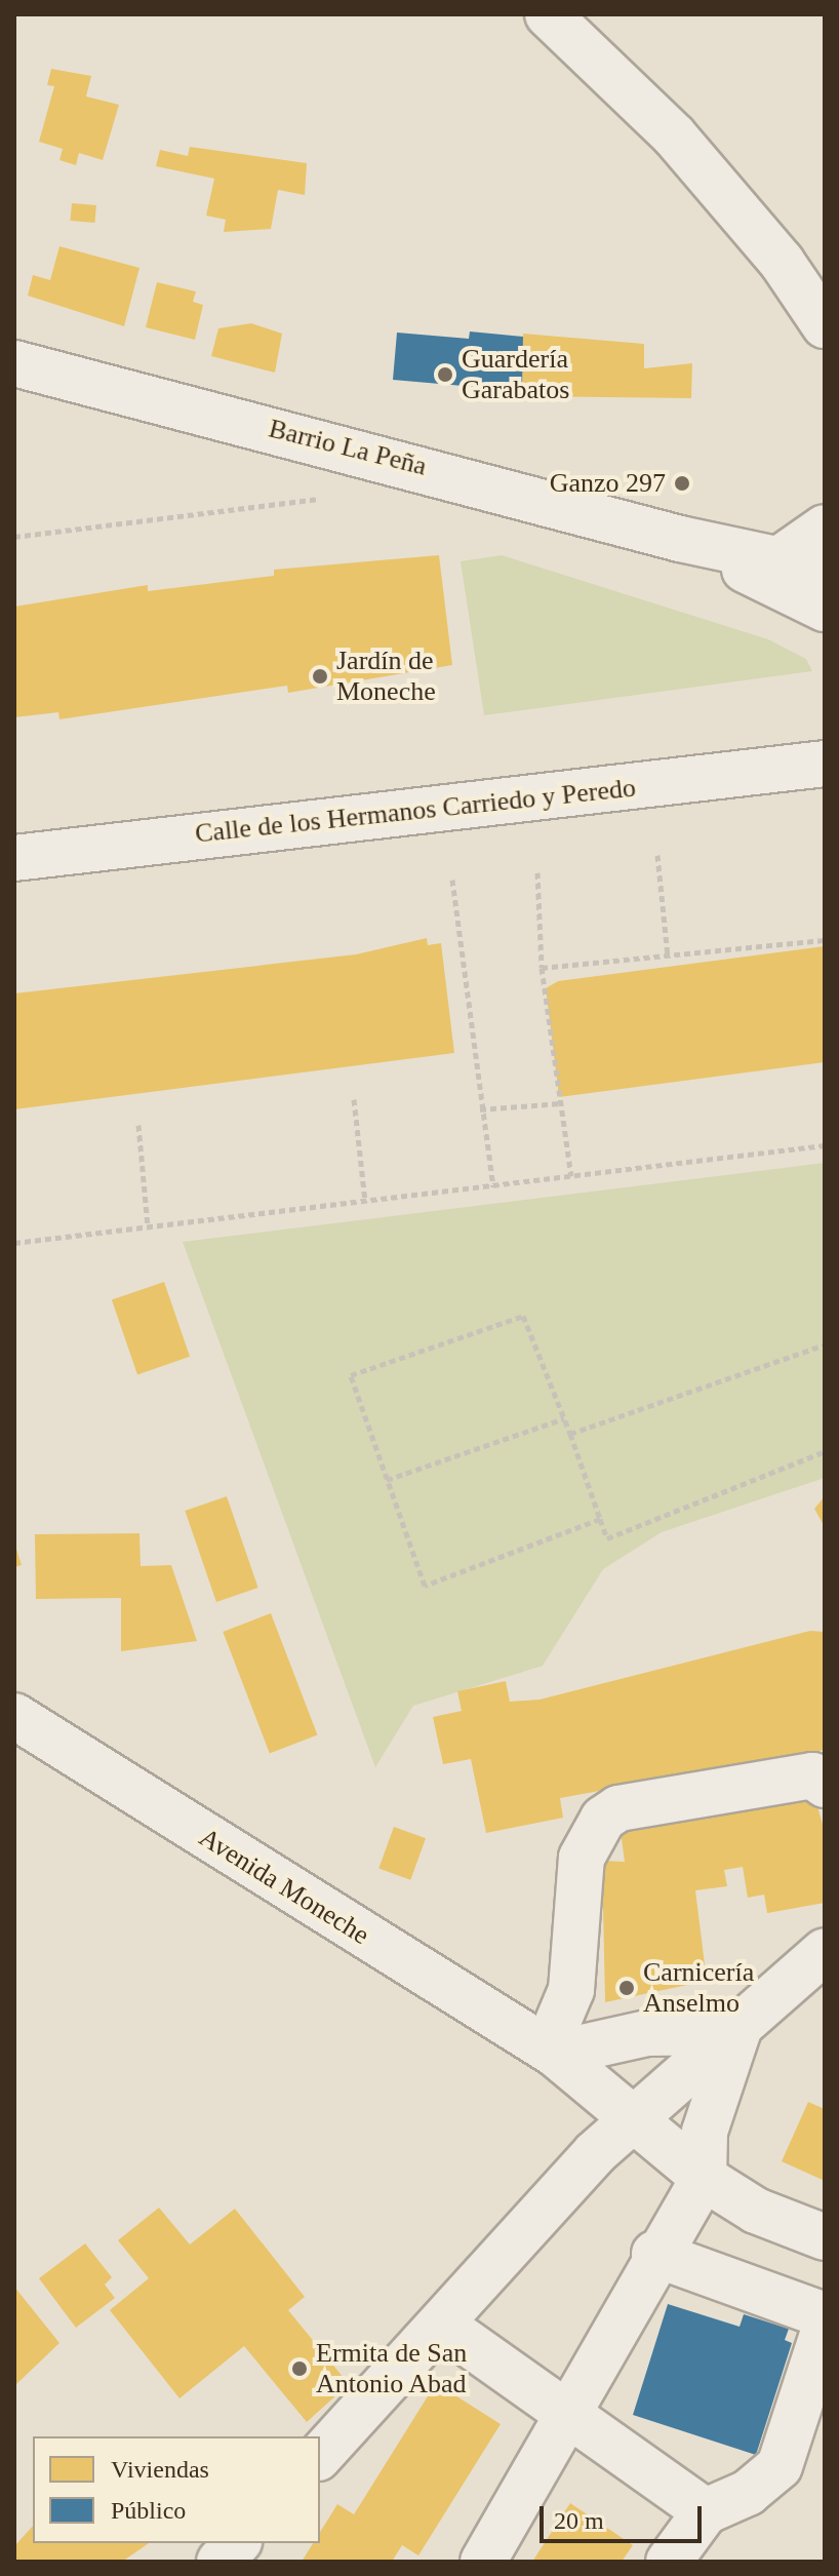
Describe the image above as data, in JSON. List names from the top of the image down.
{
  "streets": {
    "street": ["Barrio La Peña", "Calle de los Hermanos Carriedo y Peredo", "Avenida Moneche"]
  },
  "places": [
    "Guardería Garabatos",
    "Ganzo 297",
    "Jardín de Moneche",
    "Carnicería Anselmo",
    "Ermita de San Antonio Abad"
  ],
  "legend": ["Viviendas", "Público"],
  "scale_bar": "20 m"
}
